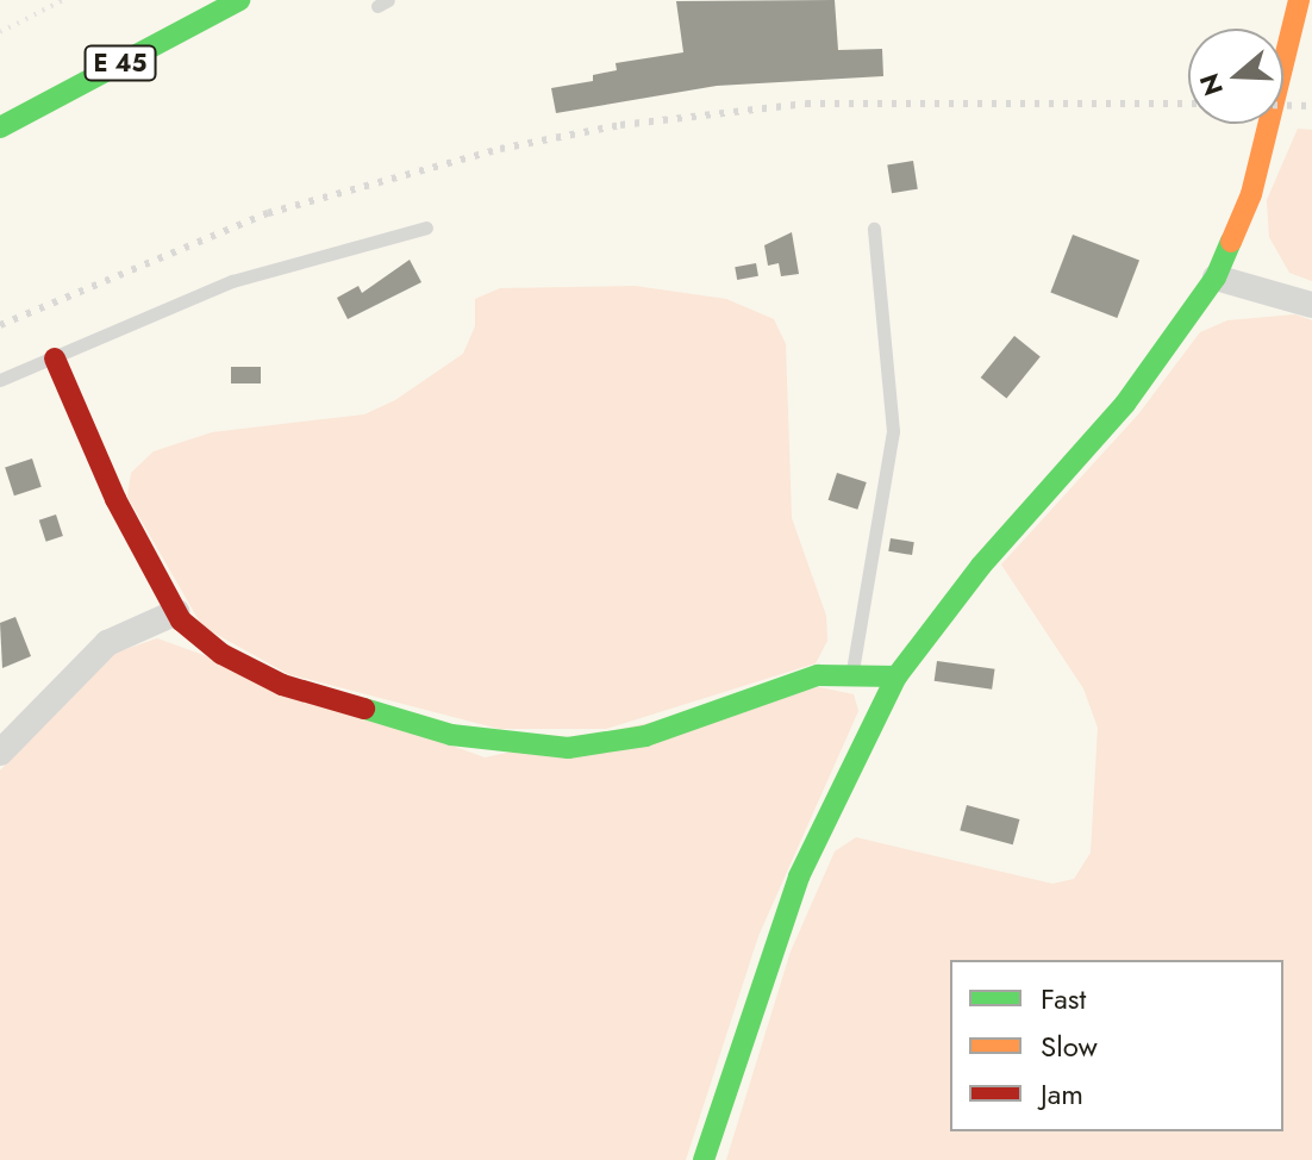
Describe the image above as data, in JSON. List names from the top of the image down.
{
  "streets": {
    "main road": ["E 45"]
  },
  "legend": ["Fast", "Slow", "Jam"],
  "north": "left"
}
